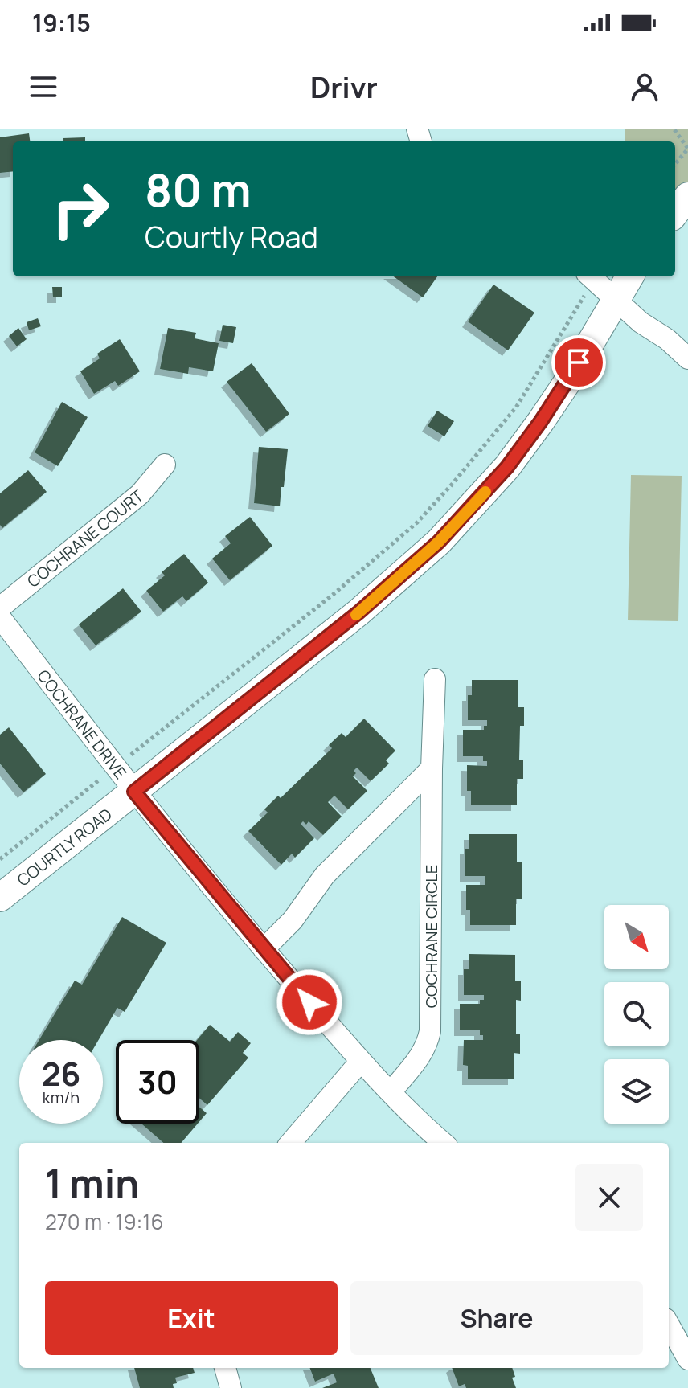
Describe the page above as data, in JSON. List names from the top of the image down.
{
  "streets": {
    "street": [
      "COCHRANE COURT",
      "COCHRANE DRIVE",
      "COURTLY ROAD",
      "COCHRANE CIRCLE"
    ]
  },
  "crossings": [
    ["COCHRANE DRIVE", "COURTLY ROAD"],
    ["COCHRANE DRIVE", "COCHRANE CIRCLE"]
  ],
  "north": "bottom right",
  "page": {
    "status": "19:15",
    "header": "Drivr",
    "turn": ["80 m", "Courtly Road"],
    "speed": "26 km/h",
    "limit": "30",
    "heading": ["1 min", "270 m · 19:16"],
    "buttons": ["Exit", "Share"]
  }
}
